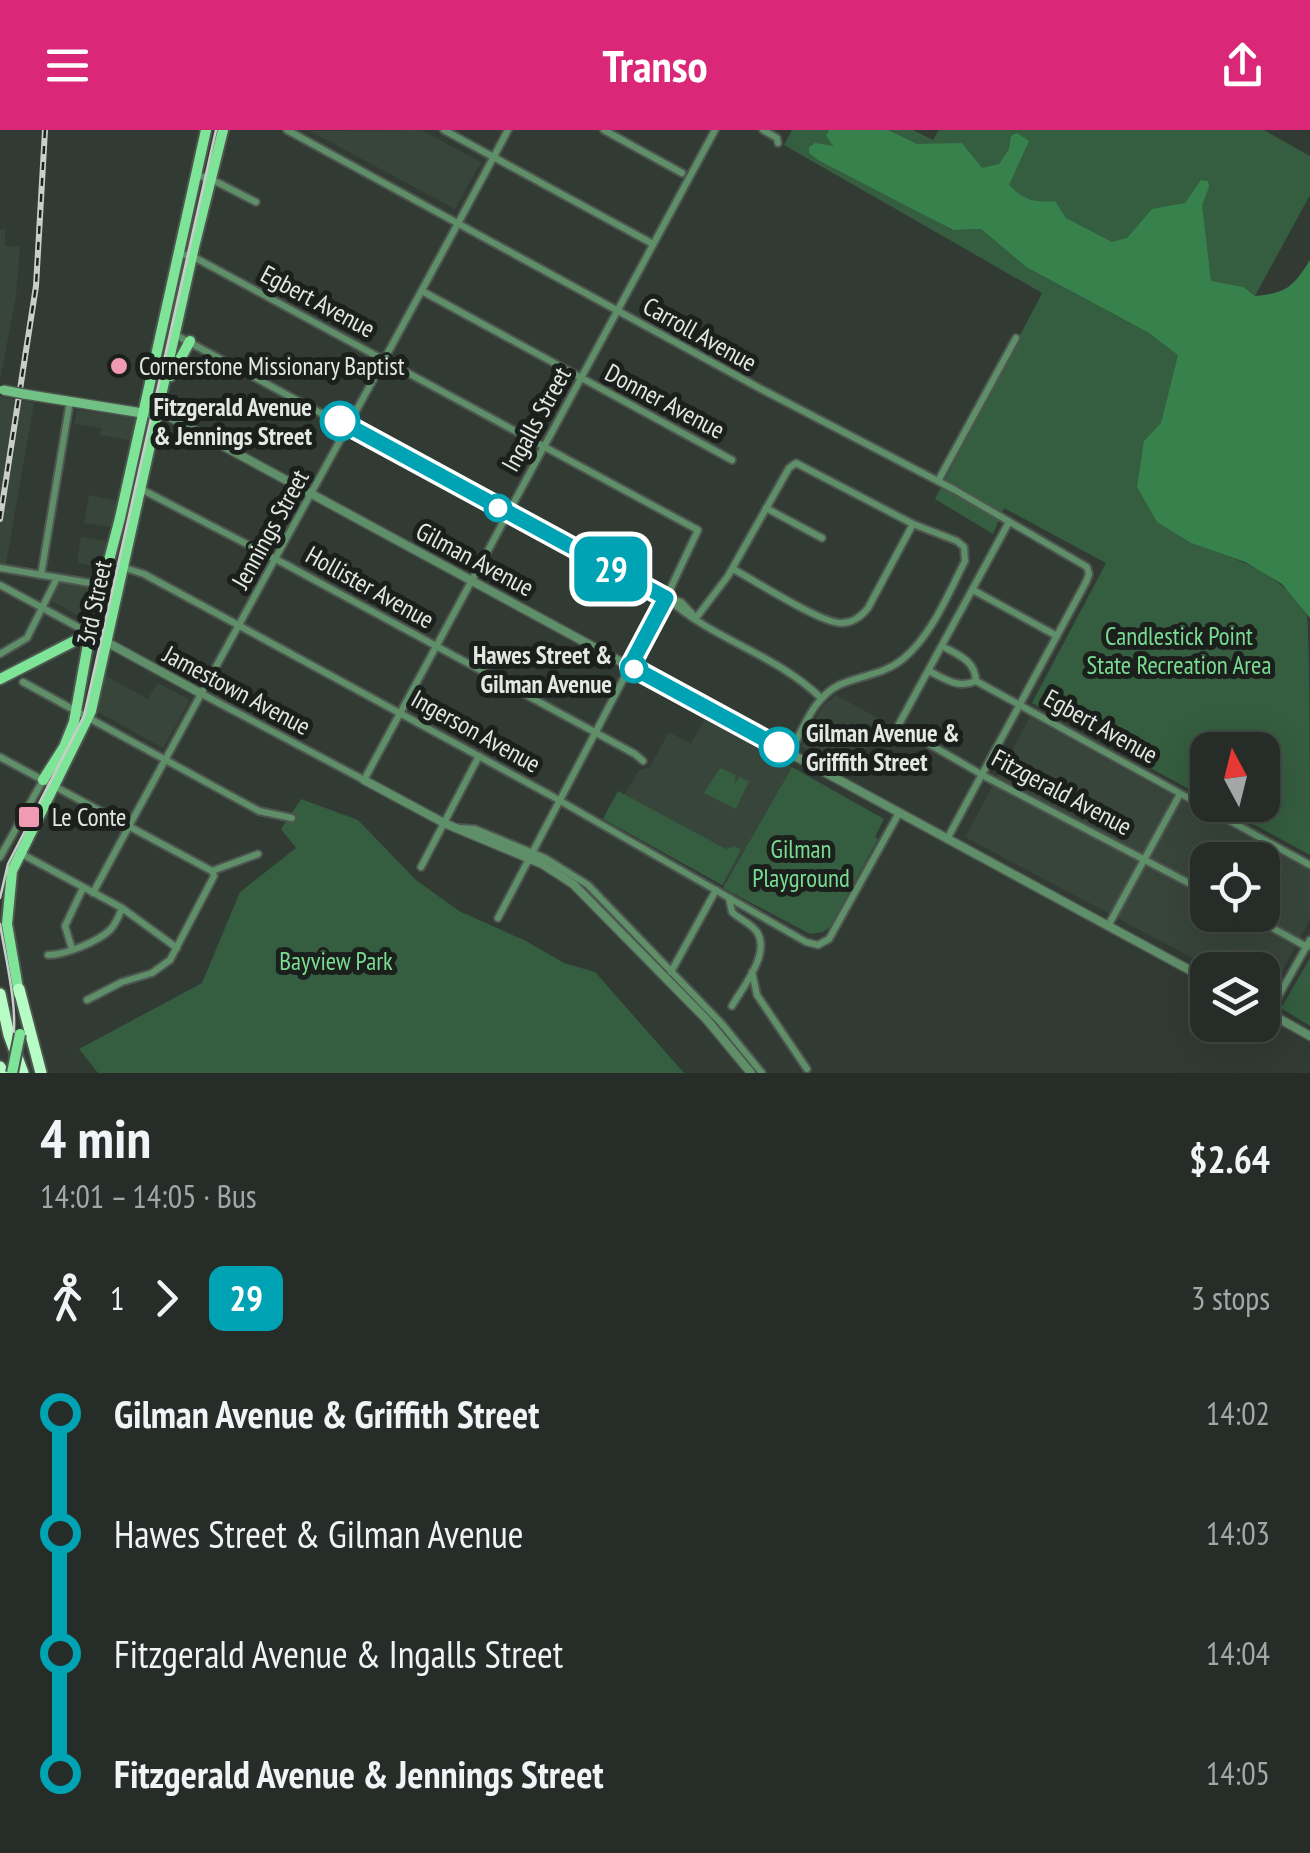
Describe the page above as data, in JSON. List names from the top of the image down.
{
  "streets": {
    "main road": ["3rd Street"],
    "street": [
      "Egbert Avenue",
      "Carroll Avenue",
      "Donner Avenue",
      "Ingalls Street",
      "Jennings Street",
      "Gilman Avenue",
      "Hollister Avenue",
      "Jamestown Avenue",
      "Ingerson Avenue",
      "Fitzgerald Avenue"
    ]
  },
  "crossings": [
    ["Egbert Avenue", "Ingalls Street"],
    ["Egbert Avenue", "Jennings Street"],
    ["Egbert Avenue", "3rd Street"],
    ["Egbert Avenue", "Fitzgerald Avenue"],
    ["Carroll Avenue", "Ingalls Street"],
    ["Carroll Avenue", "Jennings Street"],
    ["Donner Avenue", "Ingalls Street"],
    ["Donner Avenue", "Jennings Street"],
    ["Ingalls Street", "Gilman Avenue"],
    ["Ingalls Street", "Hollister Avenue"],
    ["Ingalls Street", "Jamestown Avenue"],
    ["Ingalls Street", "Ingerson Avenue"],
    ["Jennings Street", "Gilman Avenue"],
    ["Jennings Street", "Hollister Avenue"],
    ["Jennings Street", "Jamestown Avenue"],
    ["Jennings Street", "Ingerson Avenue"],
    ["Gilman Avenue", "3rd Street"],
    ["Gilman Avenue", "Ingerson Avenue"],
    ["Hollister Avenue", "3rd Street"],
    ["3rd Street", "Jamestown Avenue"],
    ["3rd Street", "Ingerson Avenue"]
  ],
  "parks": ["Candlestick Point State Recreation Area", "Gilman Playground", "Bayview Park"],
  "places": {
    "other": [
      "Cornerstone Missionary Baptist",
      "Fitzgerald Avenue & Jennings Street",
      "Hawes Street & Gilman Avenue",
      "Gilman Avenue & Griffith Street"
    ],
    "transit": ["Le Conte"]
  },
  "lines": ["bus line 29"],
  "north": "top",
  "page": {
    "header": "Transo",
    "on_map": "29",
    "heading": ["4 min", "14:01 – 14:05 · Bus", "$2.64"],
    "legs": ["1", "29", "3 stops"],
    "list": [
      {
        "name": "Gilman Avenue & Griffith Street",
        "value": "14:02"
      },
      {
        "name": "Hawes Street & Gilman Avenue",
        "value": "14:03"
      },
      {
        "name": "Fitzgerald Avenue & Ingalls Street",
        "value": "14:04"
      },
      {
        "name": "Fitzgerald Avenue & Jennings Street",
        "value": "14:05"
      }
    ]
  }
}
